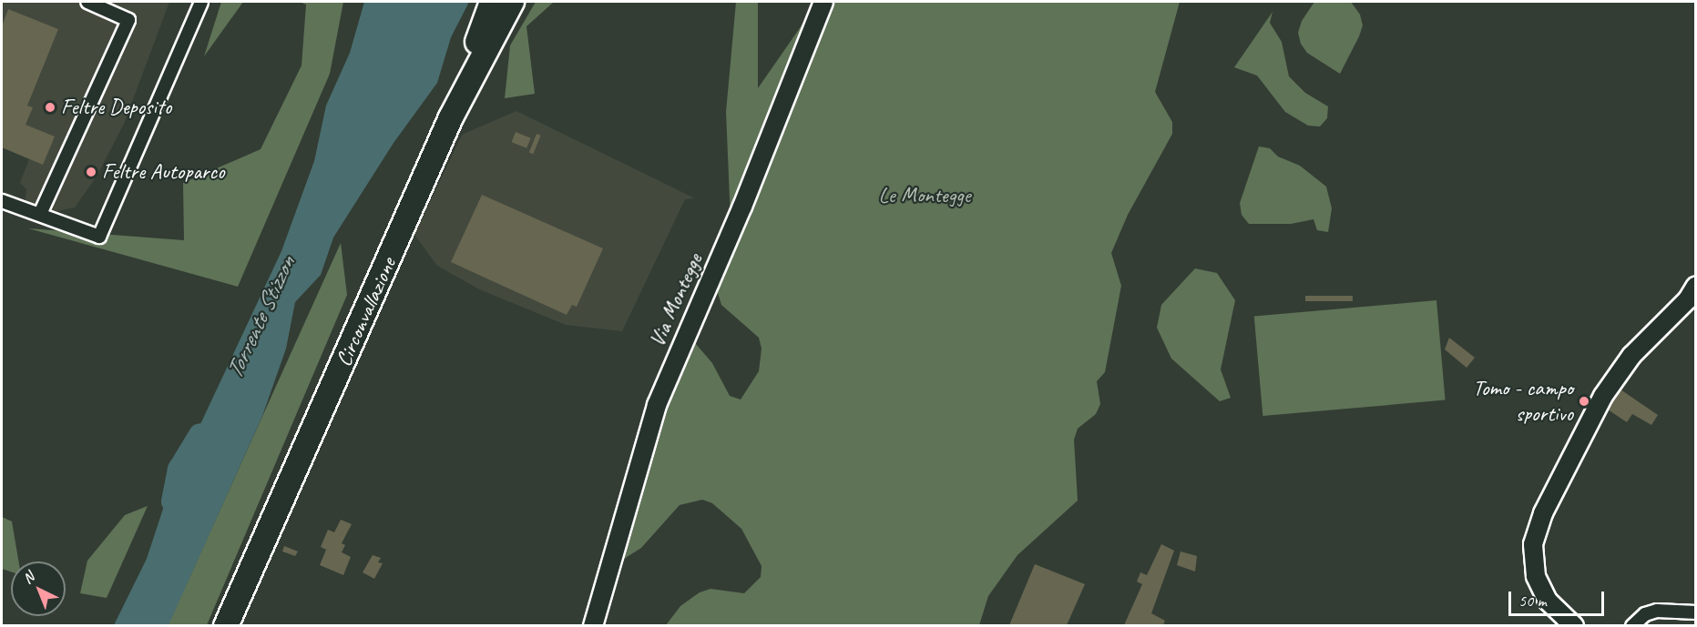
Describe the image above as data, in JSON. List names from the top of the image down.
{
  "streets": {
    "highway": ["Circonvallazione"],
    "street": ["Via Montegge"]
  },
  "water": ["Torrente Stizzon"],
  "parks": ["Le Montegge"],
  "places": ["Feltre Deposito", "Feltre Autoparco", "Tomo - campo sportivo"],
  "scale_bar": "50 m",
  "north": "top left"
}
